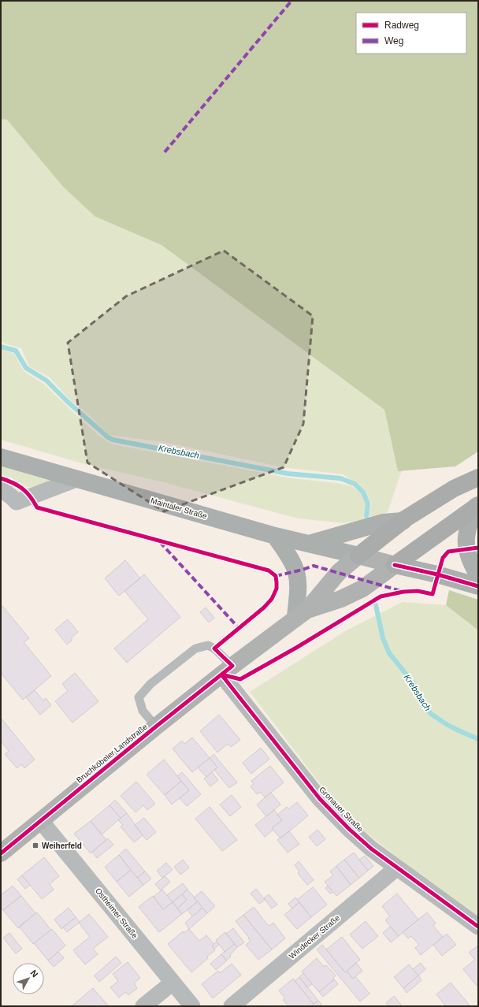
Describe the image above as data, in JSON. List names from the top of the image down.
{
  "streets": {
    "main road": ["Maintaler Straße", "Bruchköbeler Landstraße"],
    "street": ["Gronauer Straße", "Ostheimer Straße", "Windecker Straße"]
  },
  "crossings": [
    ["Maintaler Straße", "Bruchköbeler Landstraße"],
    ["Bruchköbeler Landstraße", "Gronauer Straße"],
    ["Bruchköbeler Landstraße", "Ostheimer Straße"],
    ["Gronauer Straße", "Windecker Straße"]
  ],
  "water": ["Krebsbach"],
  "places": {
    "transit": ["Weiherfeld"]
  },
  "legend": ["Radweg", "Weg"],
  "north": "top right"
}
